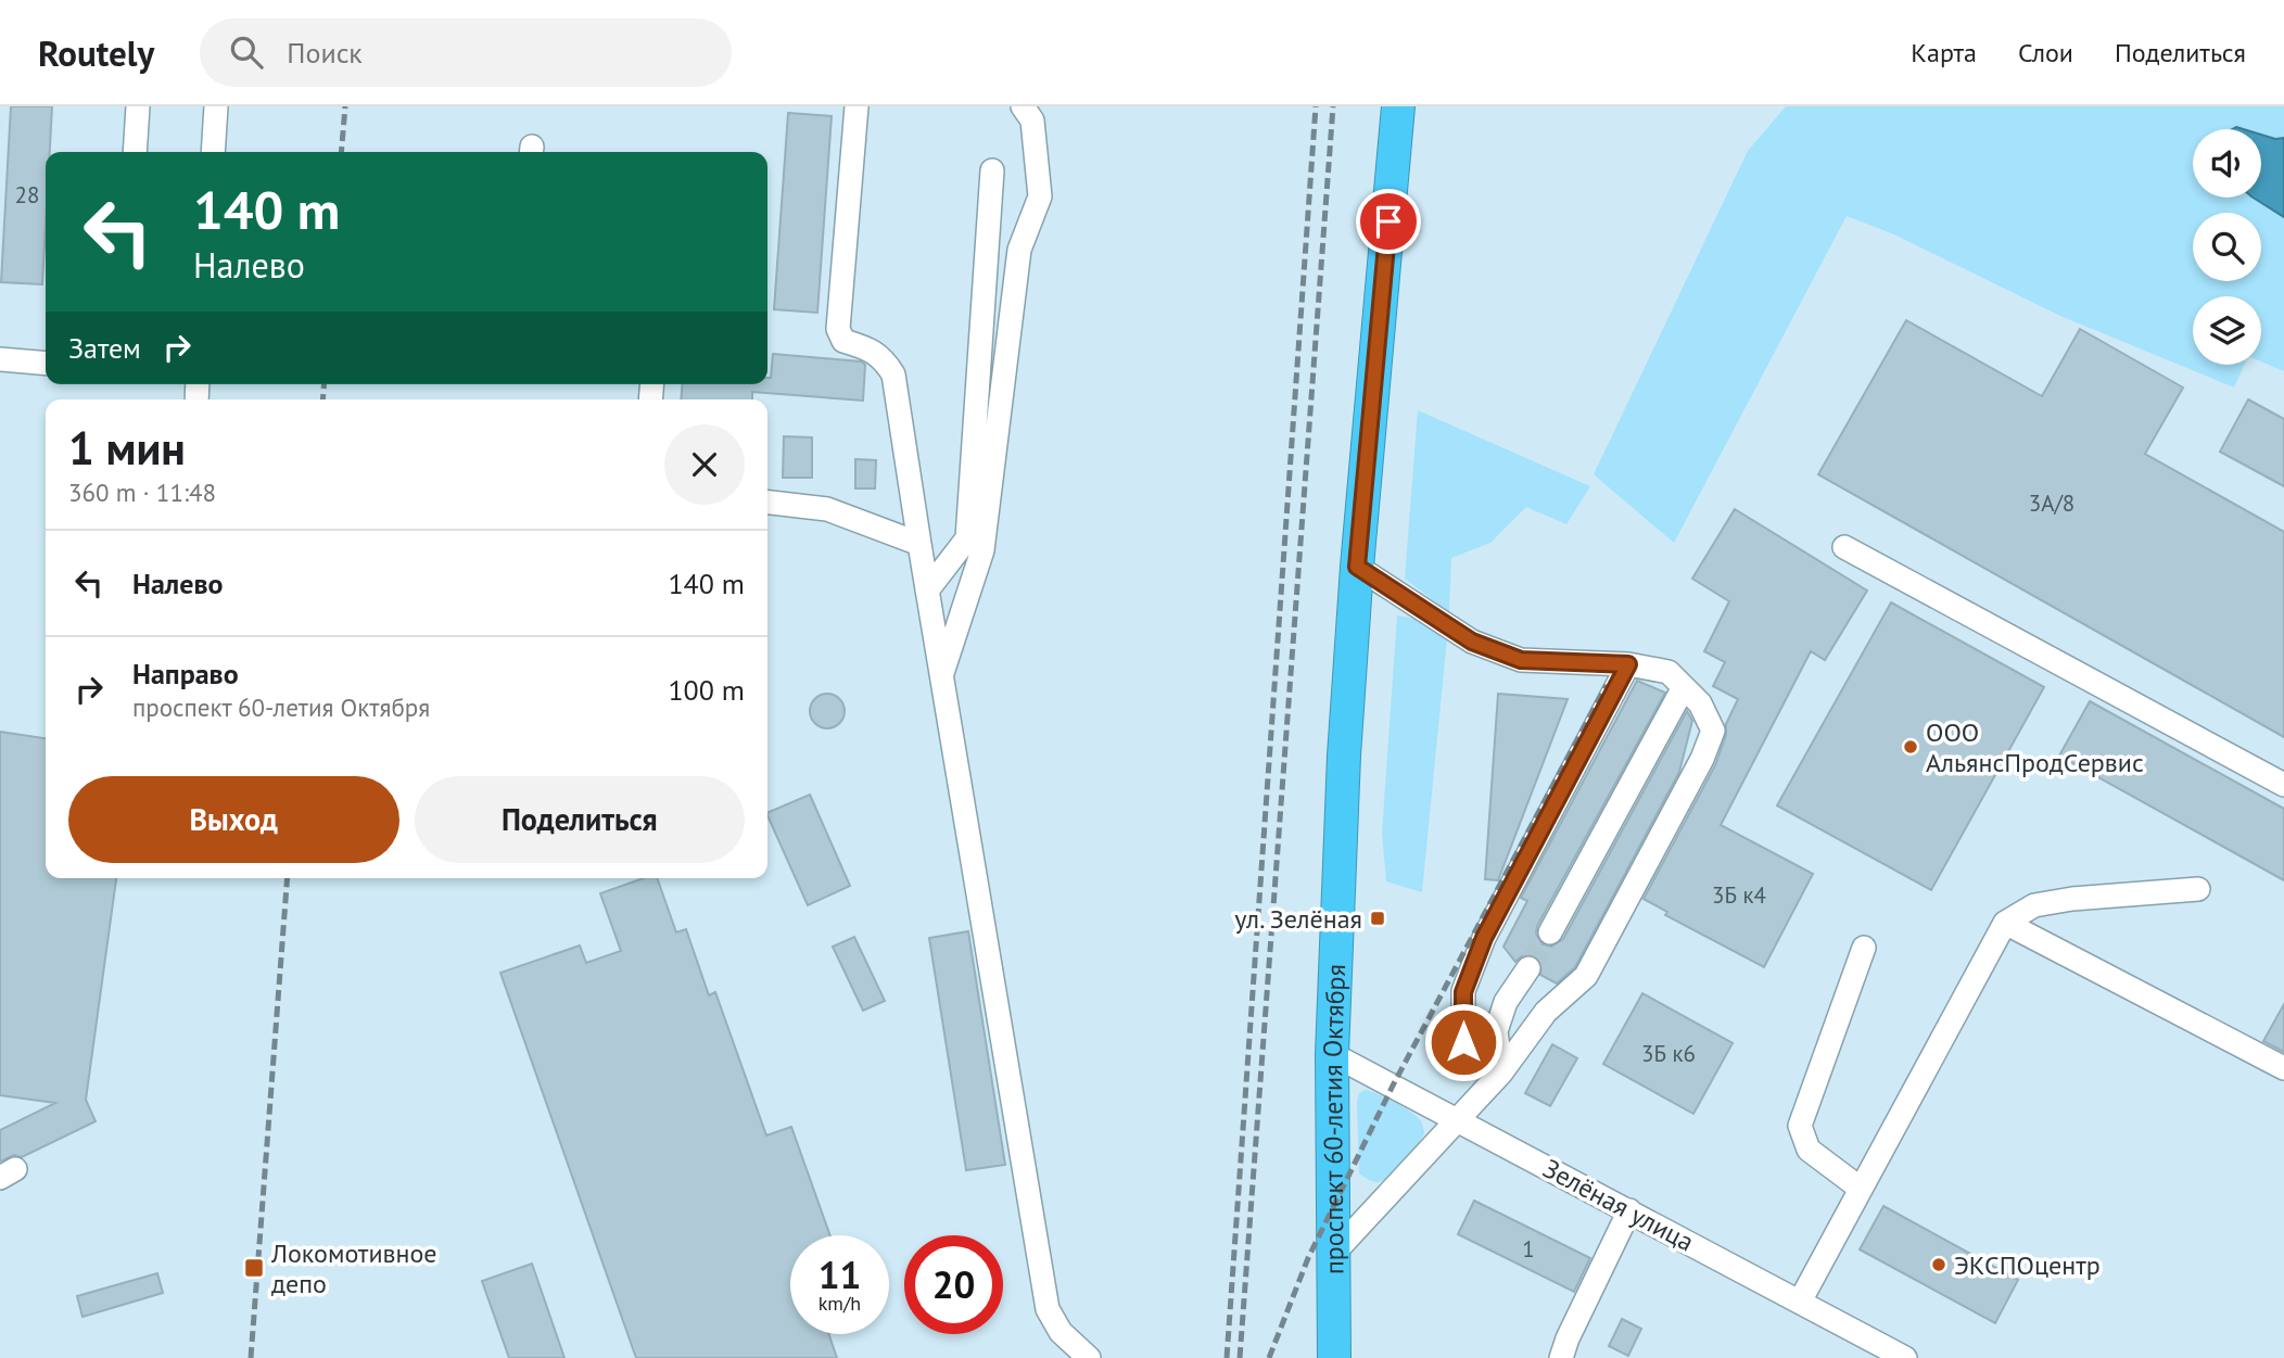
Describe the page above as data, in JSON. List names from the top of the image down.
{
  "streets": {
    "highway": ["проспект 60-летия Октября"],
    "street": ["Зелёная улица"]
  },
  "crossings": [
    ["проспект 60-летия Октября", "Зелёная улица"]
  ],
  "places": {
    "other": ["ООО АльянсПродСервис", "ЭКСПОцентр"],
    "transit": ["ул. Зелёная", "Локомотивное депо"]
  },
  "house_numbers": [
    "28",
    "3А/8",
    "3Б к4",
    "3Б к6",
    "1"
  ],
  "page": {
    "header": "Routely",
    "search": "Поиск",
    "nav": ["Карта", "Слои", "Поделиться"],
    "turn": ["140 m", "Налево"],
    "then": "Затем",
    "heading": ["1 мин", "360 m · 11:48"],
    "list": [
      {
        "name": "Налево",
        "value": "140 m"
      },
      {
        "name": "Направо",
        "note": "проспект 60-летия Октября",
        "value": "100 m"
      }
    ],
    "buttons": ["Выход", "Поделиться"],
    "speed": "11 km/h",
    "limit": "20"
  }
}
